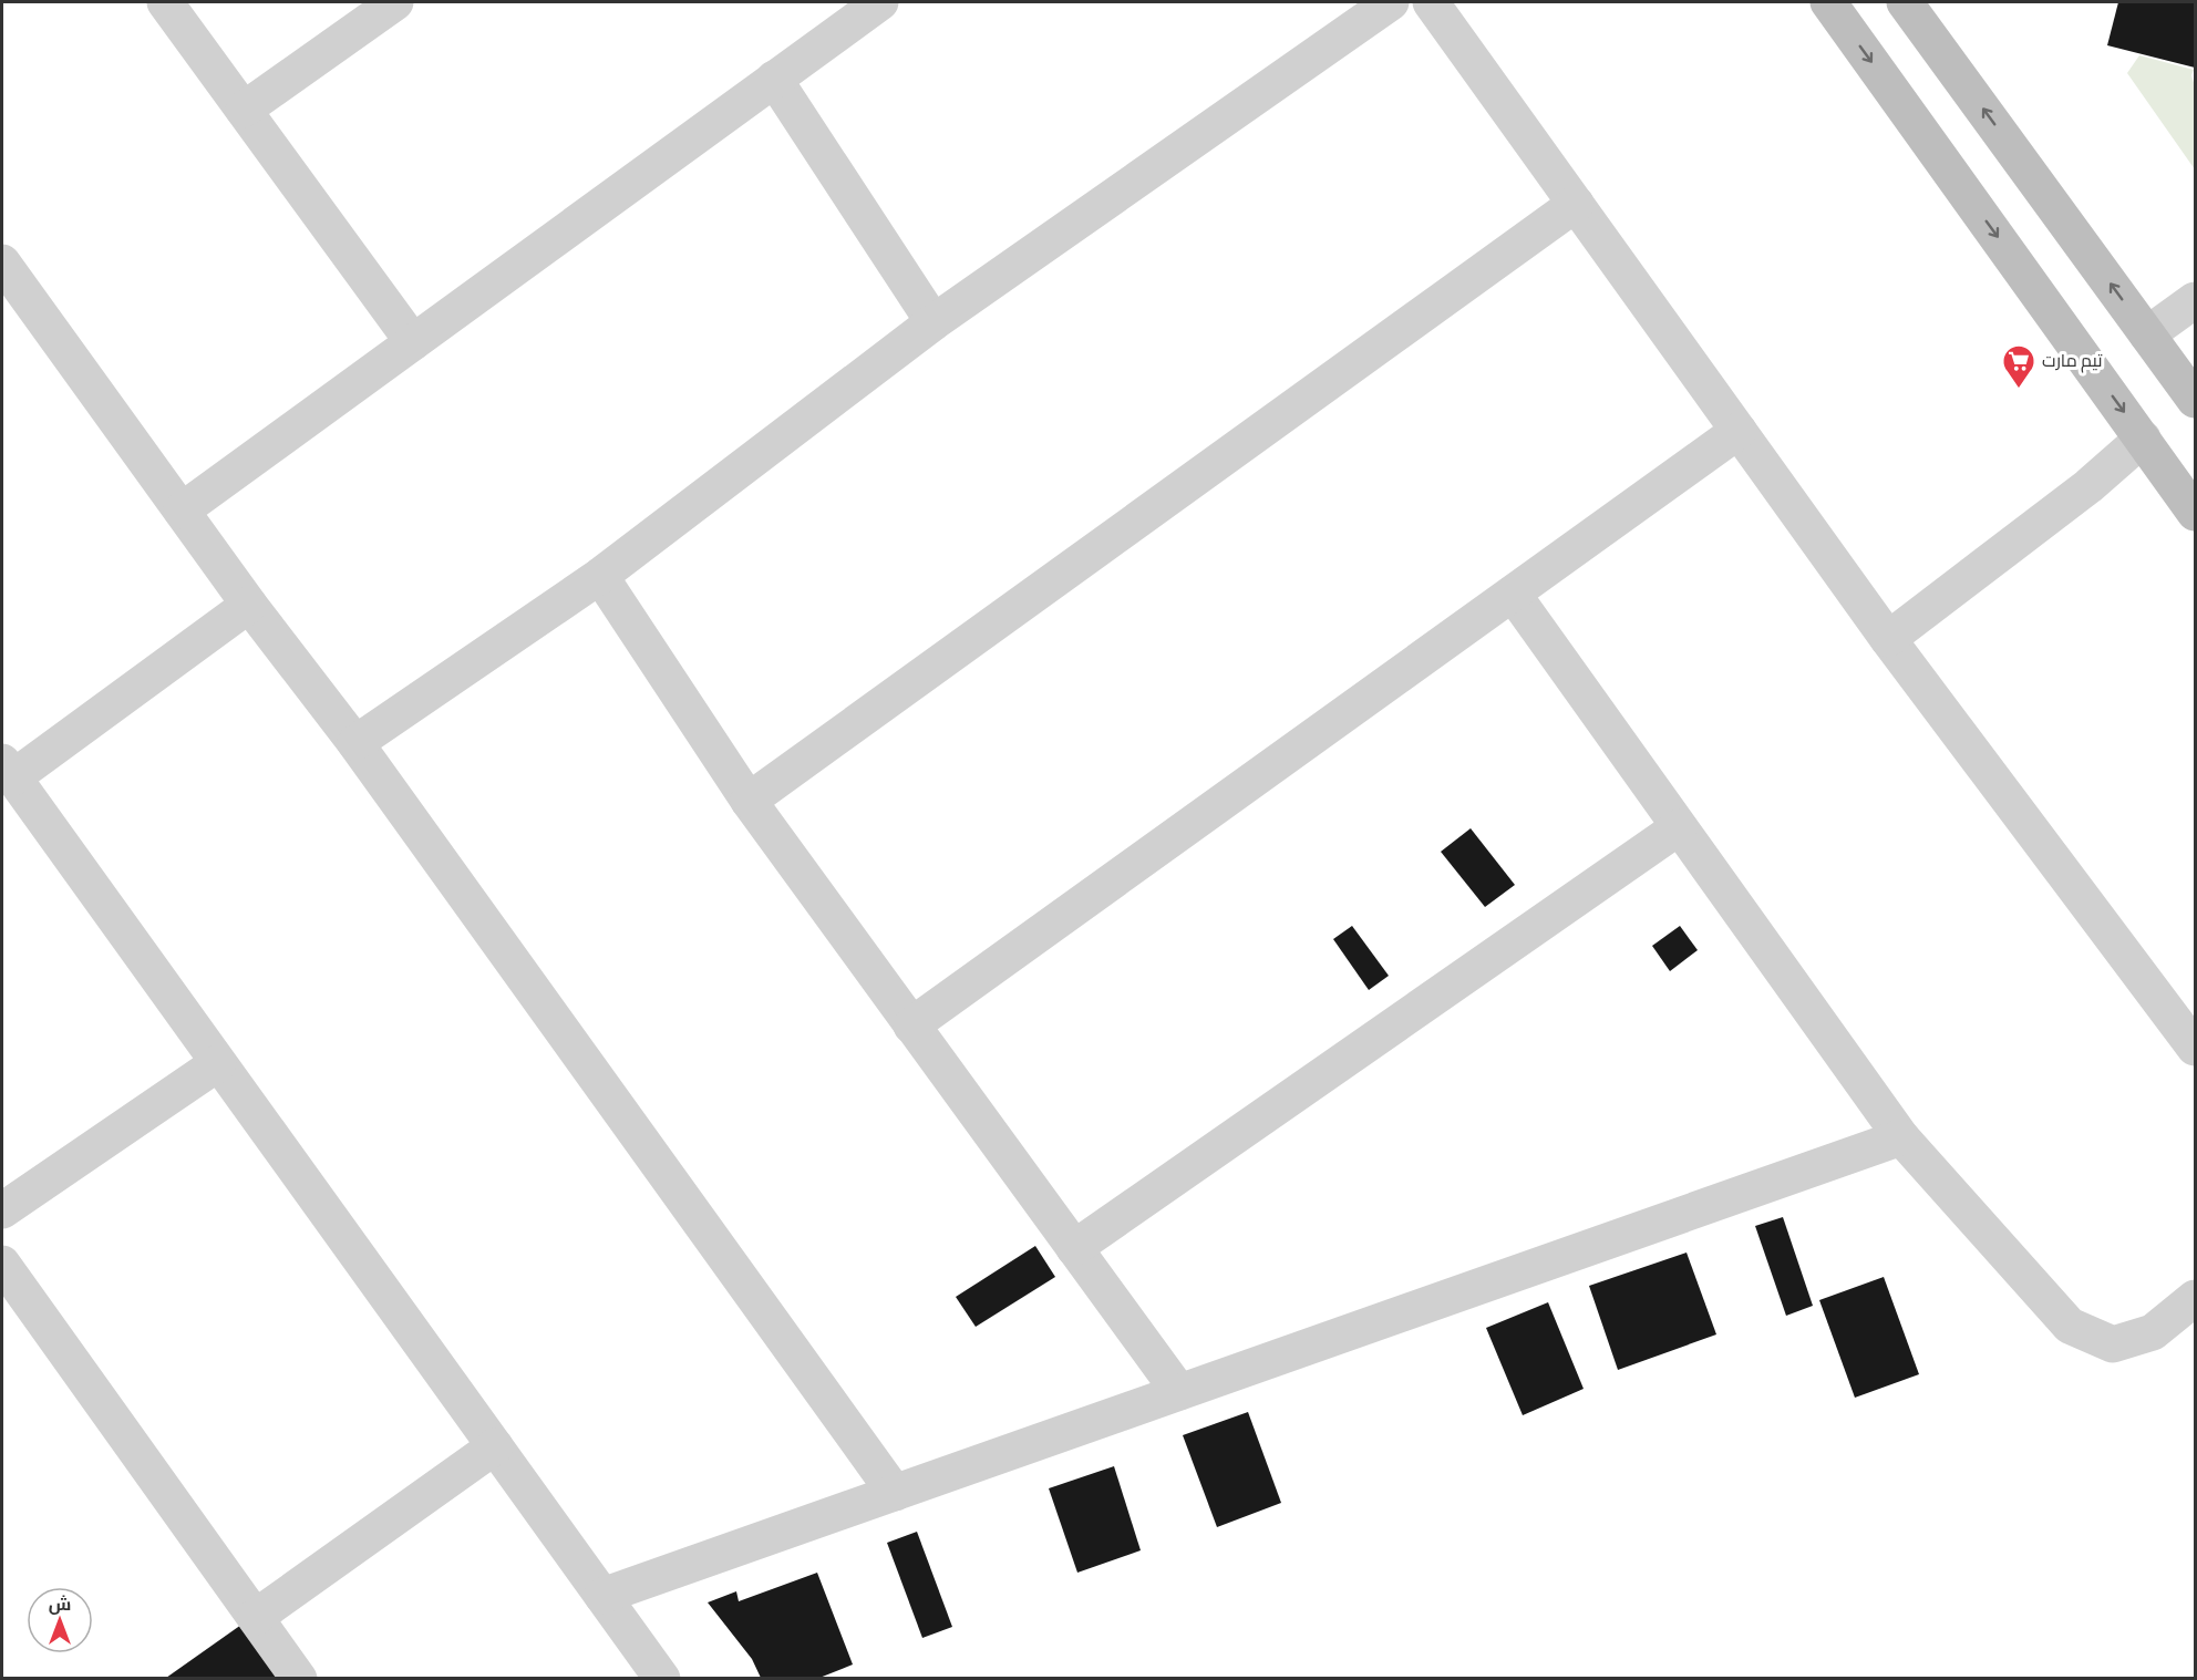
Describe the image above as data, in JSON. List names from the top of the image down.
{
  "places": {
    "supermarket": ["تیم مارت"]
  },
  "north": "top"
}
